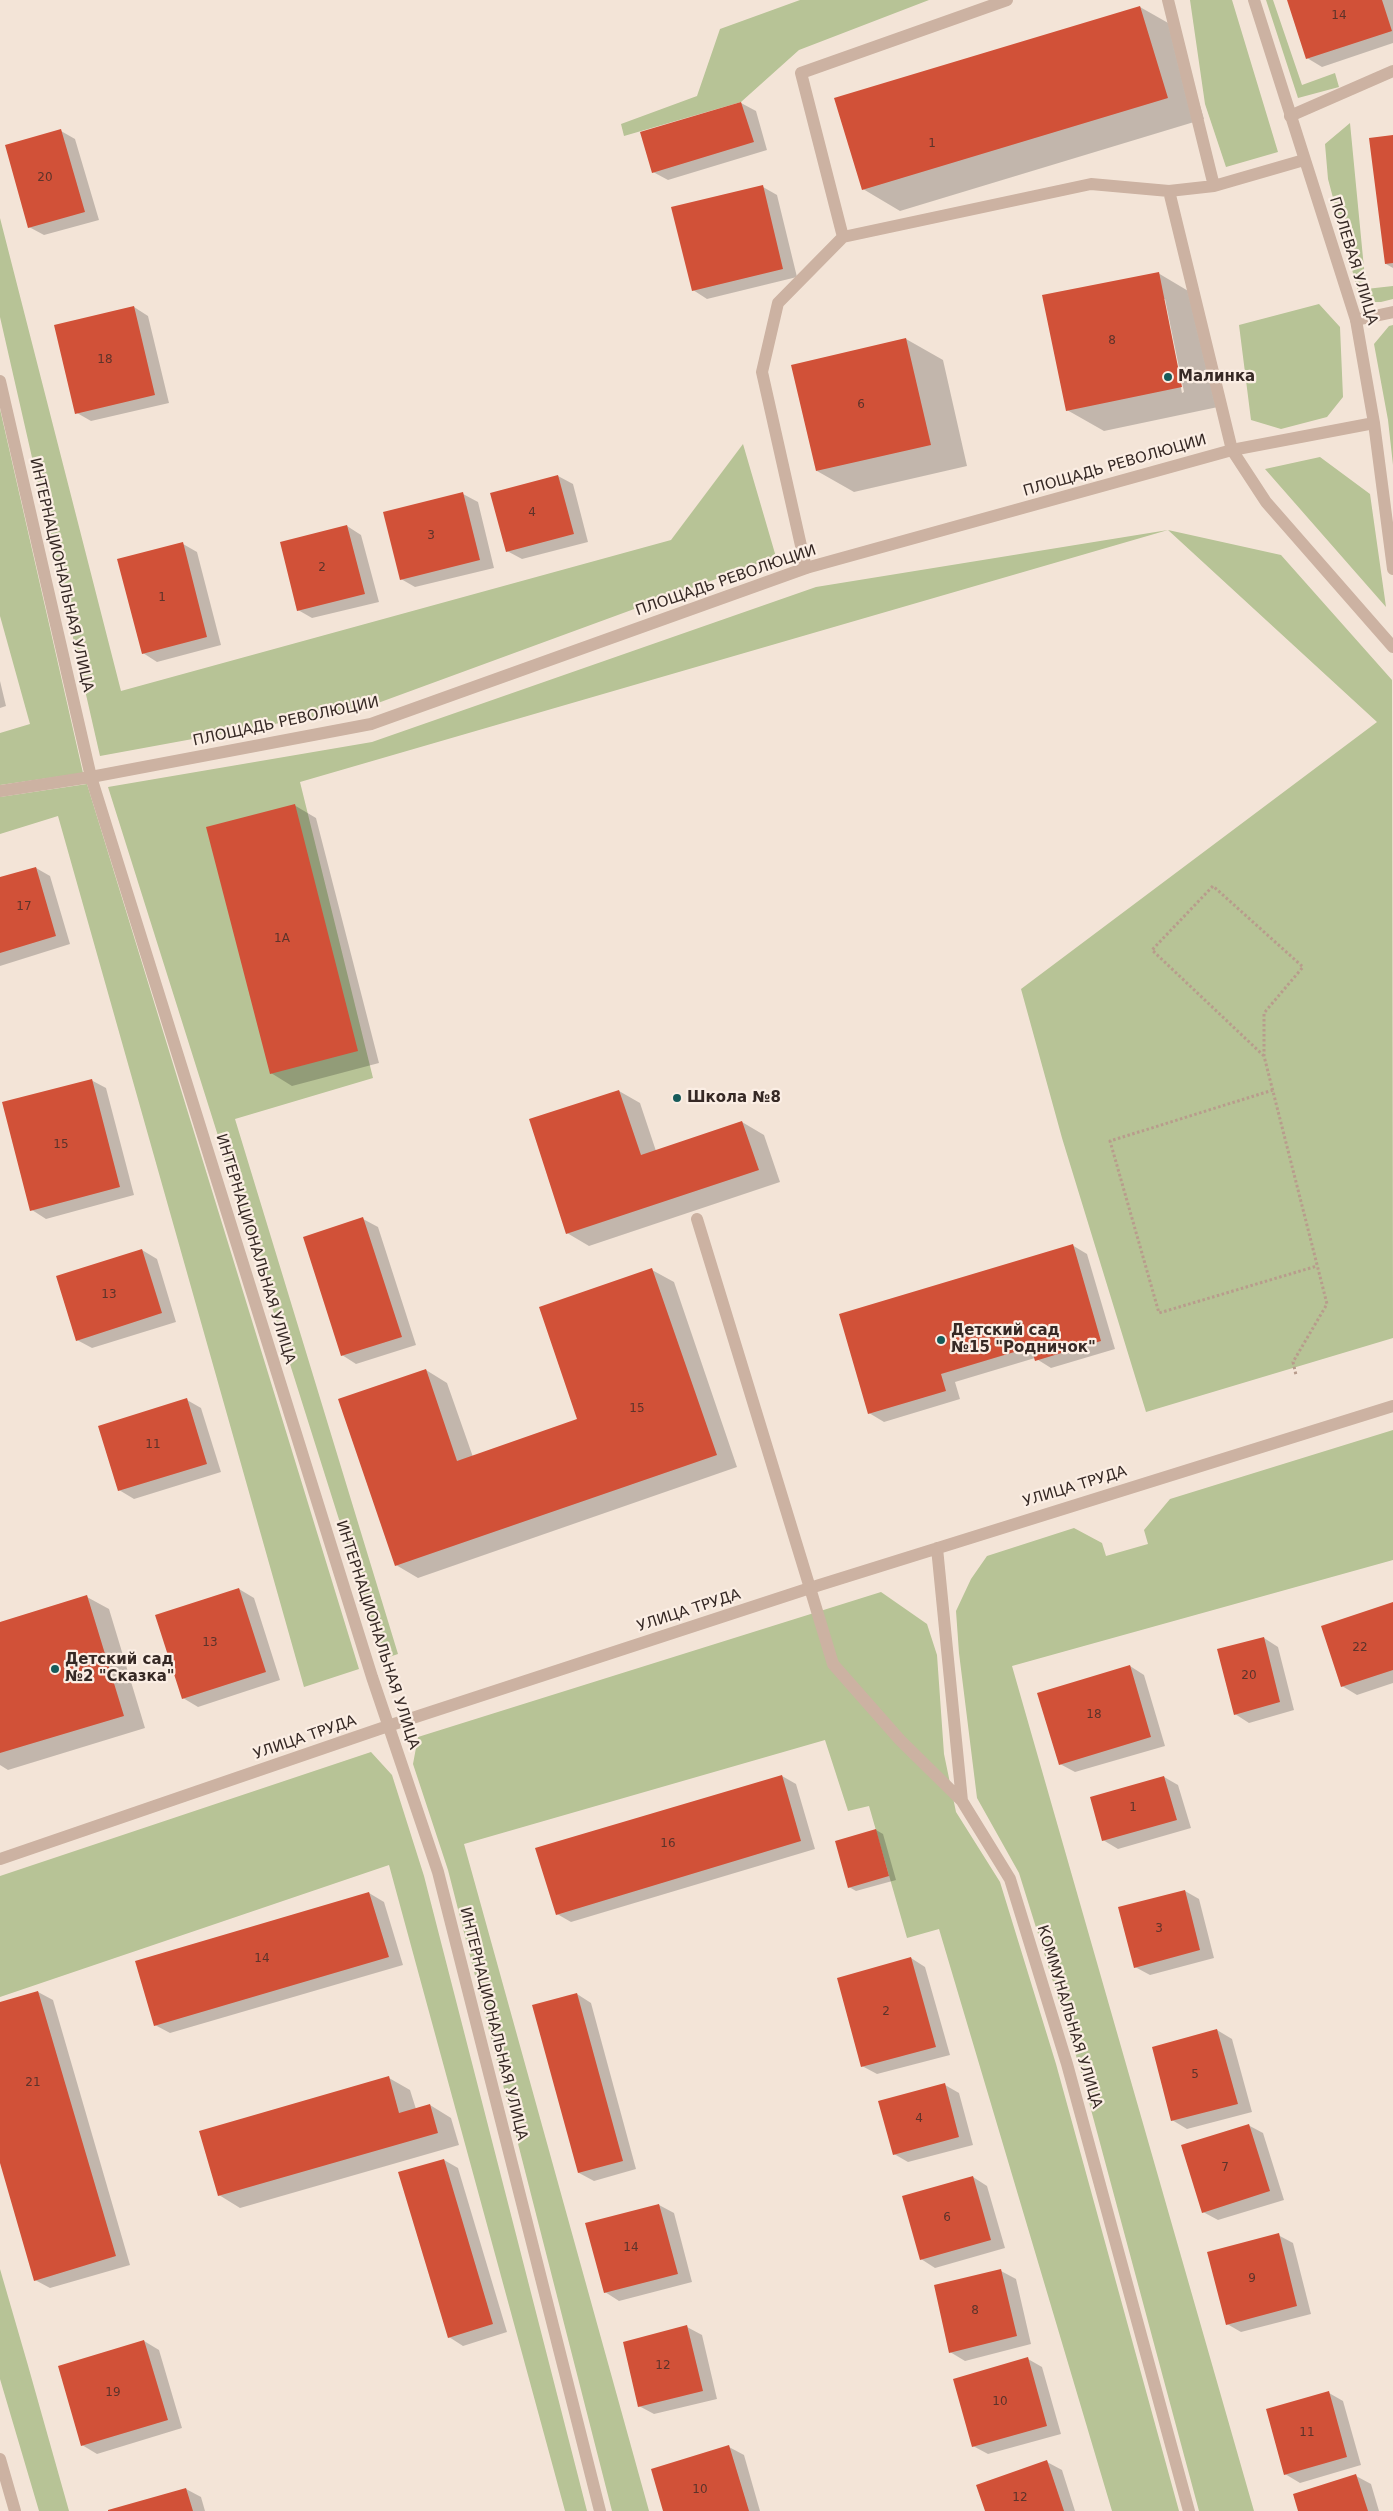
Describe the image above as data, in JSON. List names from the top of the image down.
{
  "streets": {
    "street": [
      "ПОЛЕВАЯ УЛИЦА",
      "ПЛОЩАДЬ РЕВОЛЮЦИИ",
      "ИНТЕРНАЦИОНАЛЬНАЯ УЛИЦА",
      "УЛИЦА ТРУДА",
      "КОММУНАЛЬНАЯ УЛИЦА"
    ]
  },
  "crossings": [
    ["ПОЛЕВАЯ УЛИЦА", "ПЛОЩАДЬ РЕВОЛЮЦИИ"],
    ["ПЛОЩАДЬ РЕВОЛЮЦИИ", "ИНТЕРНАЦИОНАЛЬНАЯ УЛИЦА"],
    ["ИНТЕРНАЦИОНАЛЬНАЯ УЛИЦА", "УЛИЦА ТРУДА"],
    ["УЛИЦА ТРУДА", "КОММУНАЛЬНАЯ УЛИЦА"]
  ],
  "places": [
    "Малинка",
    "Школа №8",
    "Детский сад №15 \"Родничок\"",
    "Детский сад №2 \"Сказка\""
  ],
  "house_numbers": [
    "14",
    "1",
    "20",
    "8",
    "18",
    "6",
    "4",
    "3",
    "2",
    "1",
    "17",
    "1А",
    "15",
    "13",
    "15",
    "11",
    "13",
    "22",
    "20",
    "18",
    "1",
    "16",
    "3",
    "14",
    "2",
    "5",
    "21",
    "4",
    "7",
    "6",
    "14",
    "9",
    "8",
    "12",
    "19",
    "10",
    "11",
    "10",
    "12"
  ]
}
